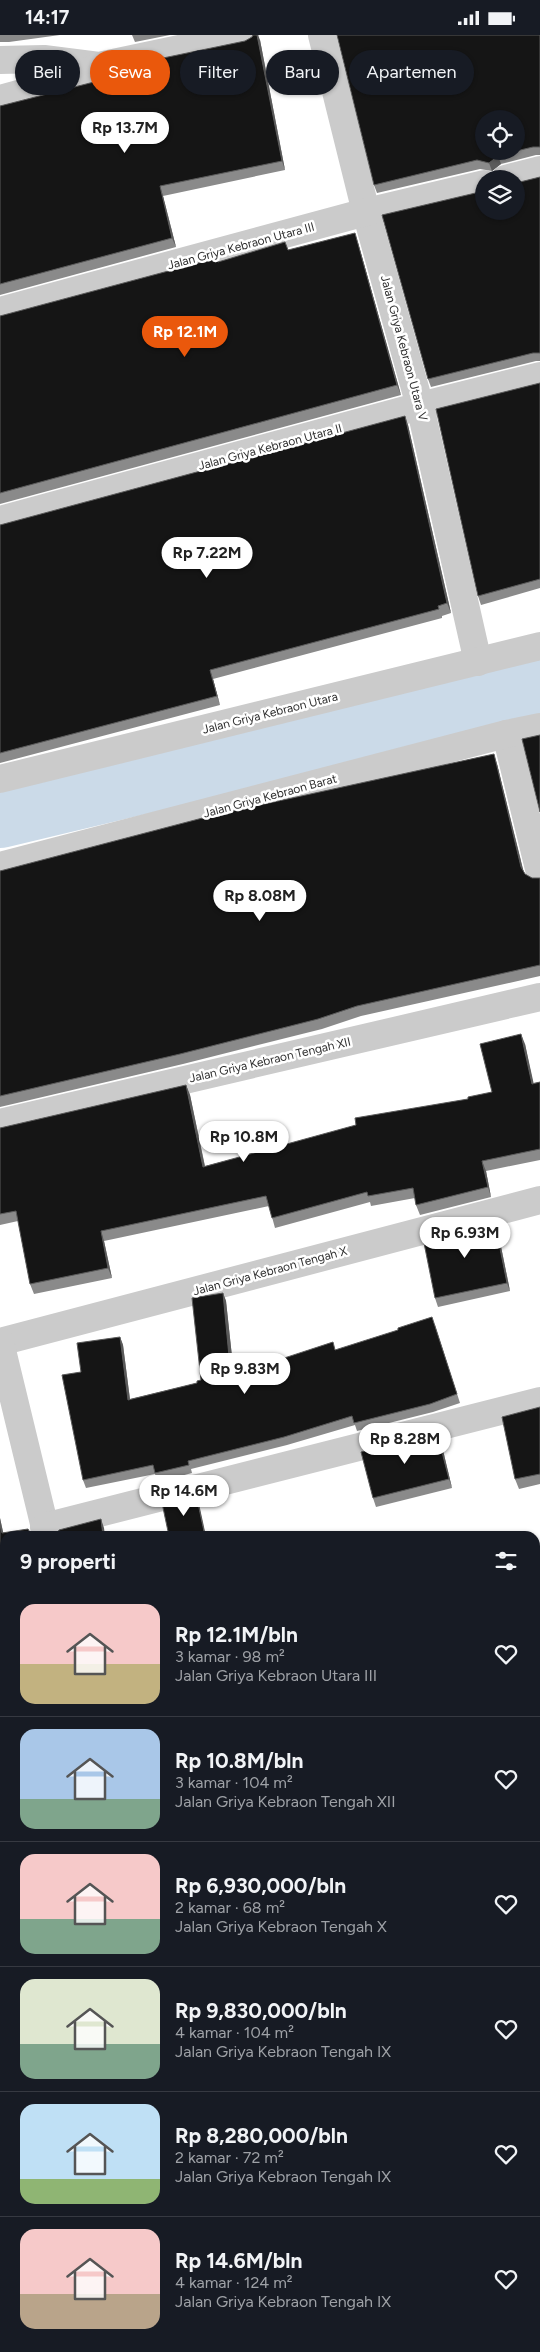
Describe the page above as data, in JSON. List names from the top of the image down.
{
  "streets": {
    "street": [
      "Jalan Griya Kebraon Utara III",
      "Jalan Griya Kebraon Utara V",
      "Jalan Griya Kebraon Utara II",
      "Jalan Griya Kebraon Utara",
      "Jalan Griya Kebraon Barat",
      "Jalan Griya Kebraon Tengah XII",
      "Jalan Griya Kebraon Tengah X"
    ]
  },
  "crossings": [
    ["Jalan Griya Kebraon Utara III", "Jalan Griya Kebraon Utara V"],
    ["Jalan Griya Kebraon Utara V", "Jalan Griya Kebraon Utara II"],
    ["Jalan Griya Kebraon Utara V", "Jalan Griya Kebraon Utara"]
  ],
  "page": {
    "status": "14:17",
    "chip": [
      "Beli",
      "Sewa",
      "Filter",
      "Baru",
      "Apartemen"
    ],
    "price": [
      "Rp 13.7M",
      "Rp 12.1M",
      "Rp 7.22M",
      "Rp 8.08M",
      "Rp 10.8M",
      "Rp 6.93M",
      "Rp 9.83M",
      "Rp 8.28M",
      "Rp 14.6M"
    ],
    "heading": "9 properti",
    "list": [
      {
        "name": "Rp 12.1M/bln",
        "note": "3 kamar · 98 m² · Jalan Griya Kebraon Utara III"
      },
      {
        "name": "Rp 10.8M/bln",
        "note": "3 kamar · 104 m² · Jalan Griya Kebraon Tengah XII"
      },
      {
        "name": "Rp 6,930,000/bln",
        "note": "2 kamar · 68 m² · Jalan Griya Kebraon Tengah X"
      },
      {
        "name": "Rp 9,830,000/bln",
        "note": "4 kamar · 104 m² · Jalan Griya Kebraon Tengah IX"
      },
      {
        "name": "Rp 8,280,000/bln",
        "note": "2 kamar · 72 m² · Jalan Griya Kebraon Tengah IX"
      },
      {
        "name": "Rp 14.6M/bln",
        "note": "4 kamar · 124 m² · Jalan Griya Kebraon Tengah IX"
      }
    ]
  }
}
